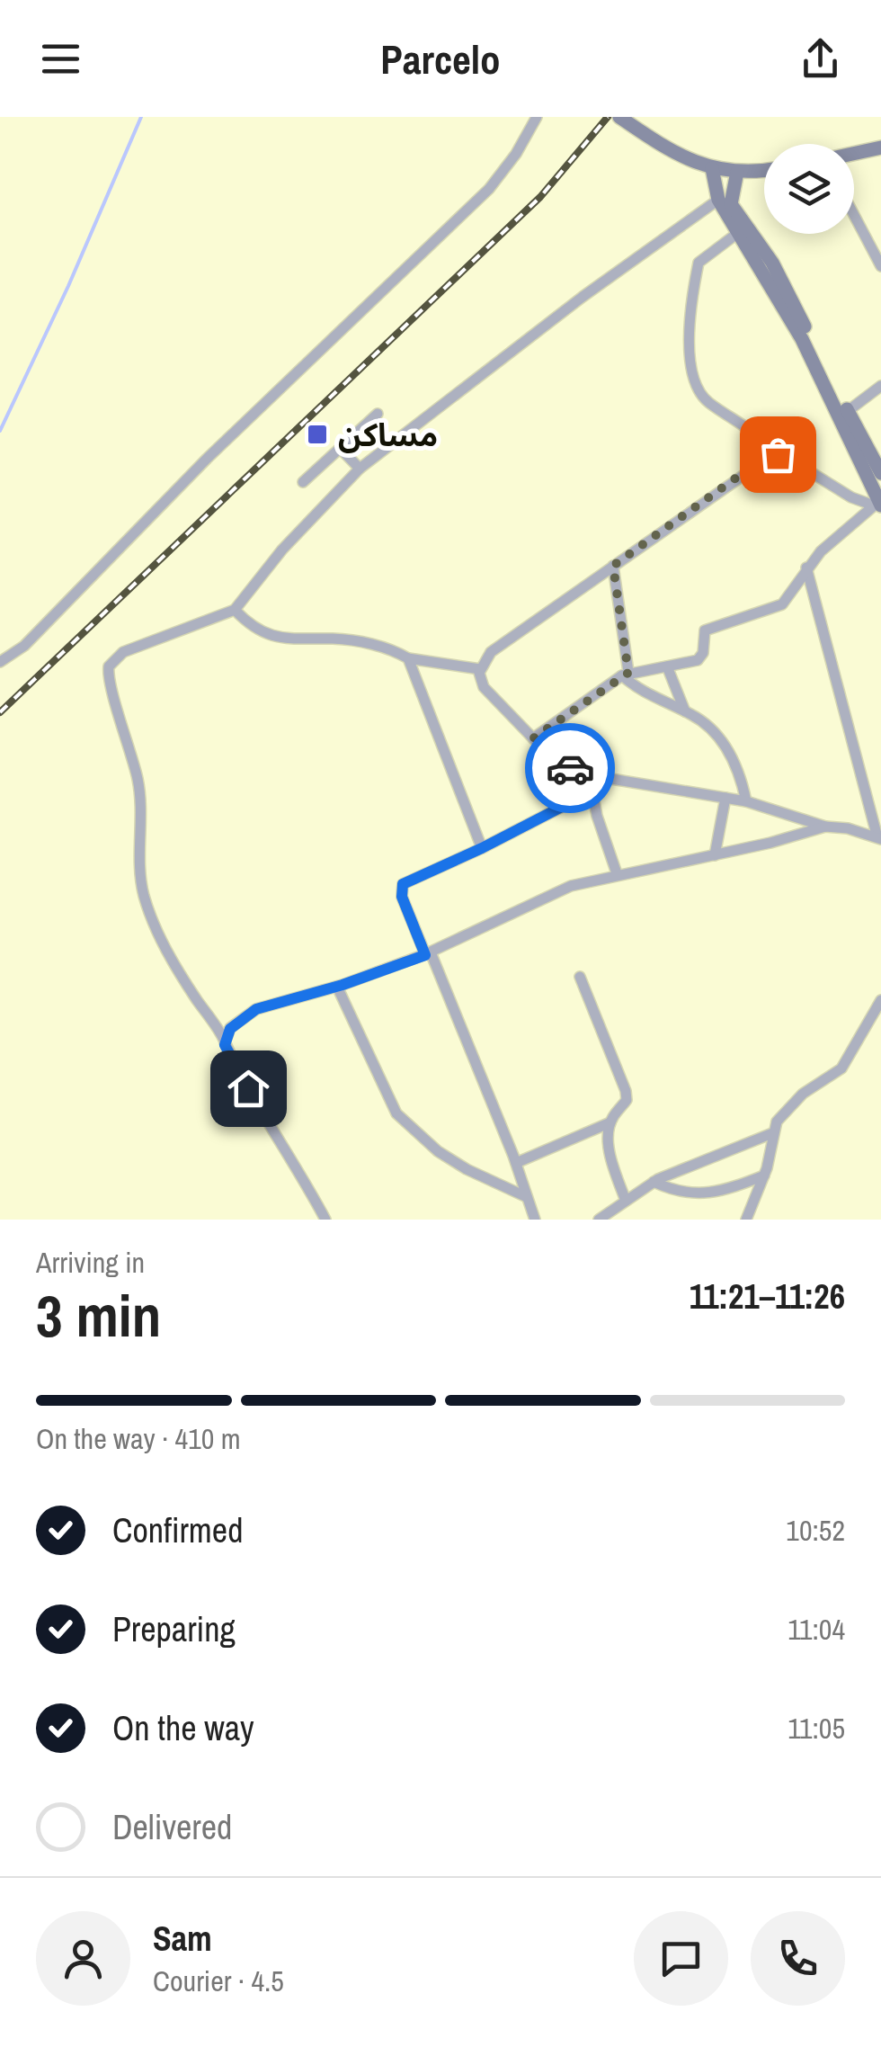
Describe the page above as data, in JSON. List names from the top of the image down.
{
  "places": {
    "transit": ["مساكن"]
  },
  "page": {
    "header": "Parcelo",
    "heading": ["3 min", "Arriving in", "11:21–11:26"],
    "panel": ["Sam", "Courier · 4.5"],
    "bar": "On the way · 410 m",
    "list": [
      ["Confirmed", "10:52"],
      ["Preparing", "11:04"],
      ["On the way", "11:05"],
      "Delivered"
    ]
  }
}
